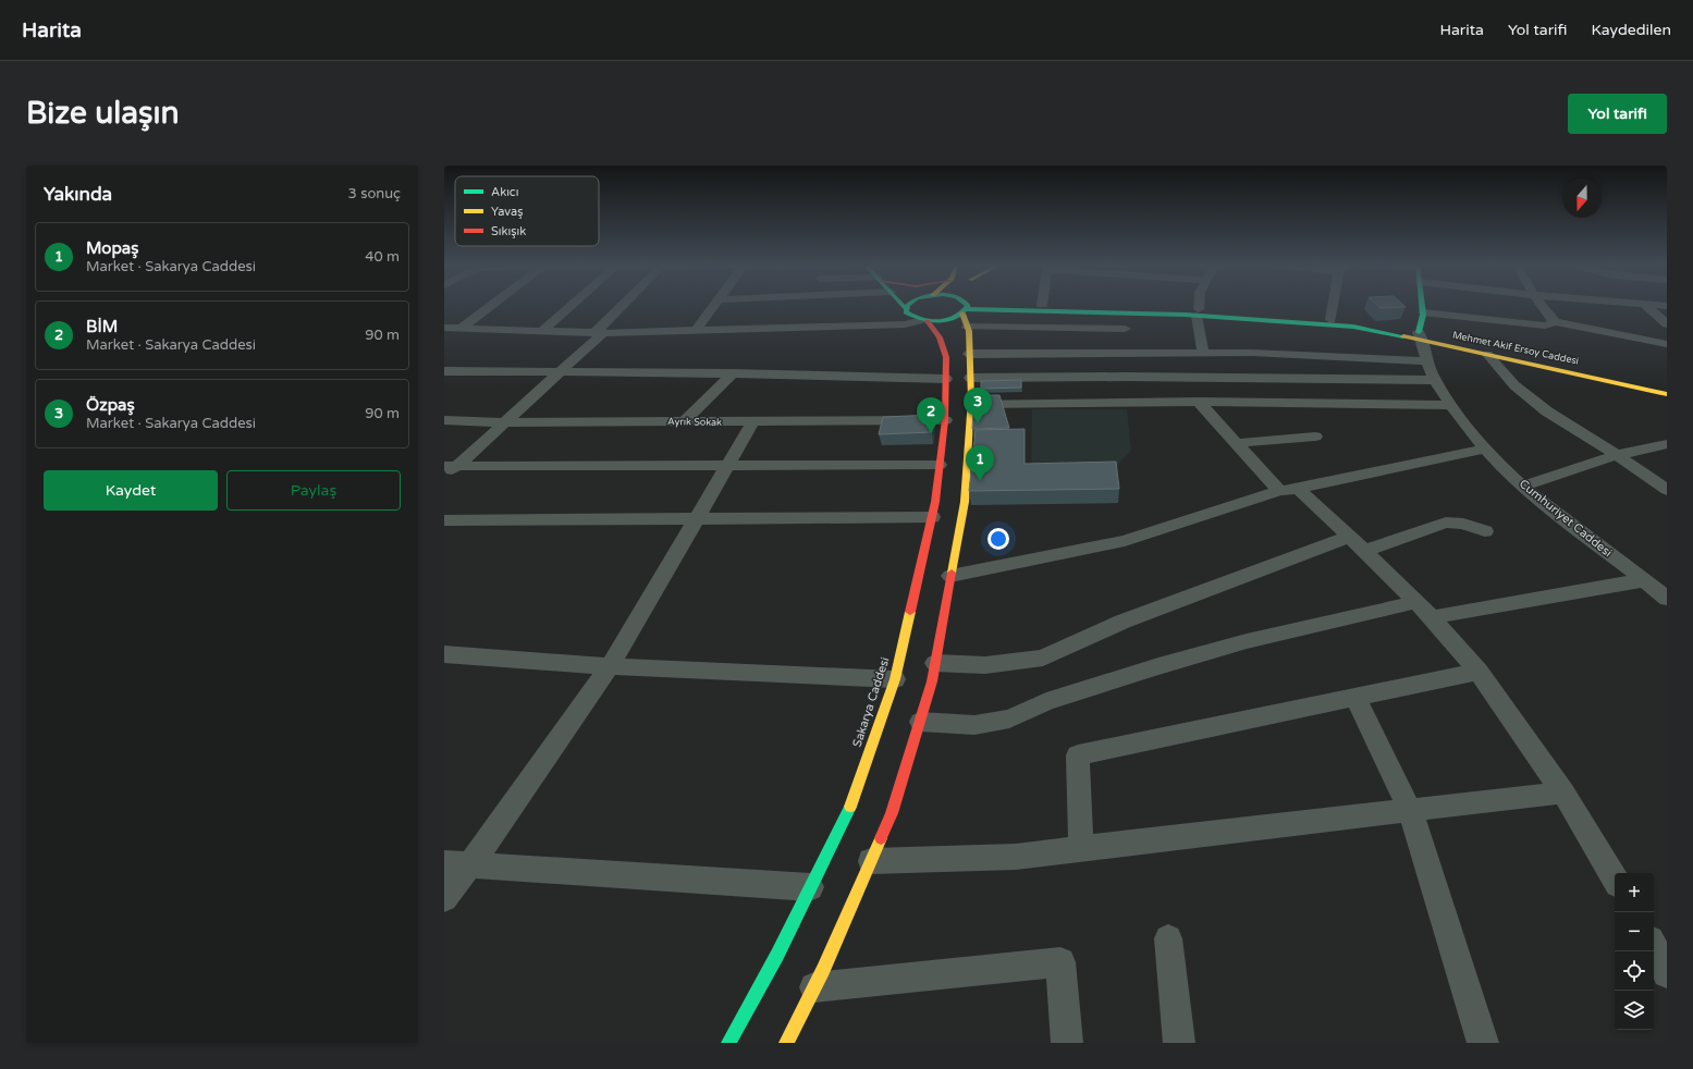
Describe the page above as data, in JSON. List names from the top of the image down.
{
  "streets": {
    "main road": ["Mehmet Akif Ersoy Caddesi", "Cumhuriyet Caddesi", "Sakarya Caddesi"],
    "street": ["Ayrık Sokak"]
  },
  "crossings": [
    ["Mehmet Akif Ersoy Caddesi", "Cumhuriyet Caddesi"],
    ["Ayrık Sokak", "Sakarya Caddesi"]
  ],
  "legend": ["Akıcı", "Yavaş", "Sıkışık"],
  "north": "bottom",
  "page": {
    "header": "Harita",
    "nav": ["Harita", "Yol tarifi", "Kaydedilen"],
    "buttons": [
      "Yol tarifi",
      ["Kaydet", "Paylaş"]
    ],
    "title": "Bize ulaşın",
    "heading": ["Yakında", "3 sonuç"],
    "list": [
      {
        "mark": "1",
        "name": "Mopaş",
        "note": "Market · Sakarya Caddesi",
        "value": "40 m"
      },
      {
        "mark": "2",
        "name": "BİM",
        "note": "Market · Sakarya Caddesi",
        "value": "90 m"
      },
      {
        "mark": "3",
        "name": "Özpaş",
        "note": "Market · Sakarya Caddesi",
        "value": "90 m"
      }
    ],
    "pins": ["3", "2", "1"],
    "map_buttons": ["+", "−"]
  }
}
